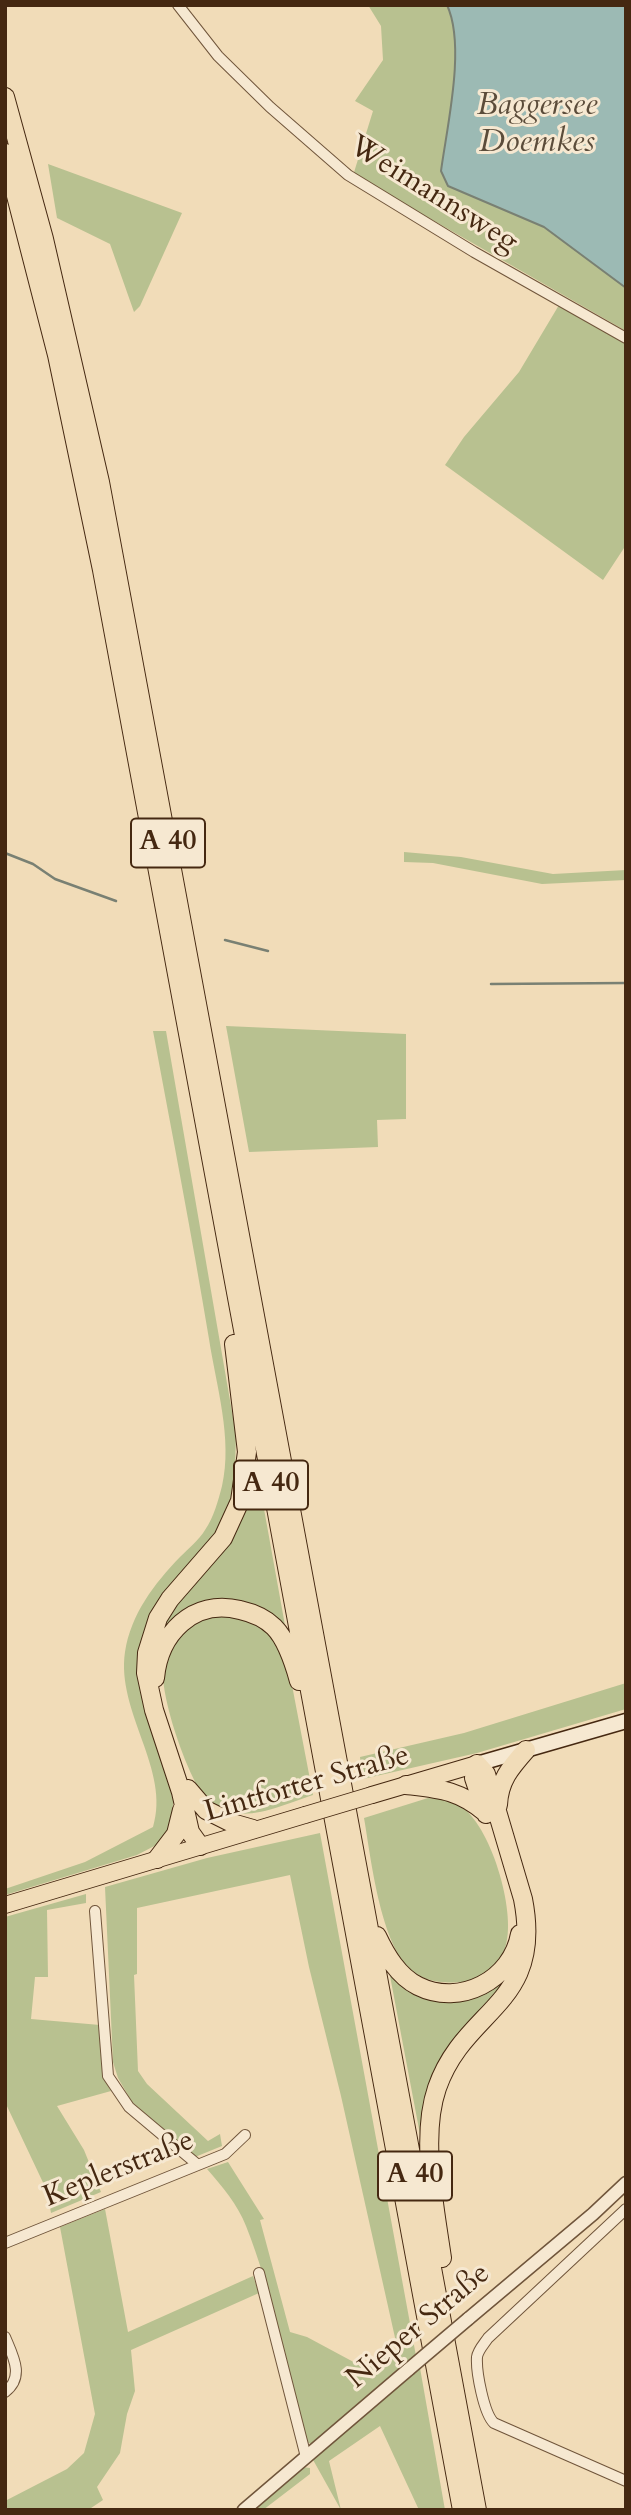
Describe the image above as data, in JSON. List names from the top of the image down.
{
  "streets": {
    "highway": ["A 40"],
    "main road": ["Lintforter Straße"],
    "street": ["Weimannsweg", "Keplerstraße", "Nieper Straße"]
  },
  "water": ["Baggersee Doemkes"]
}
